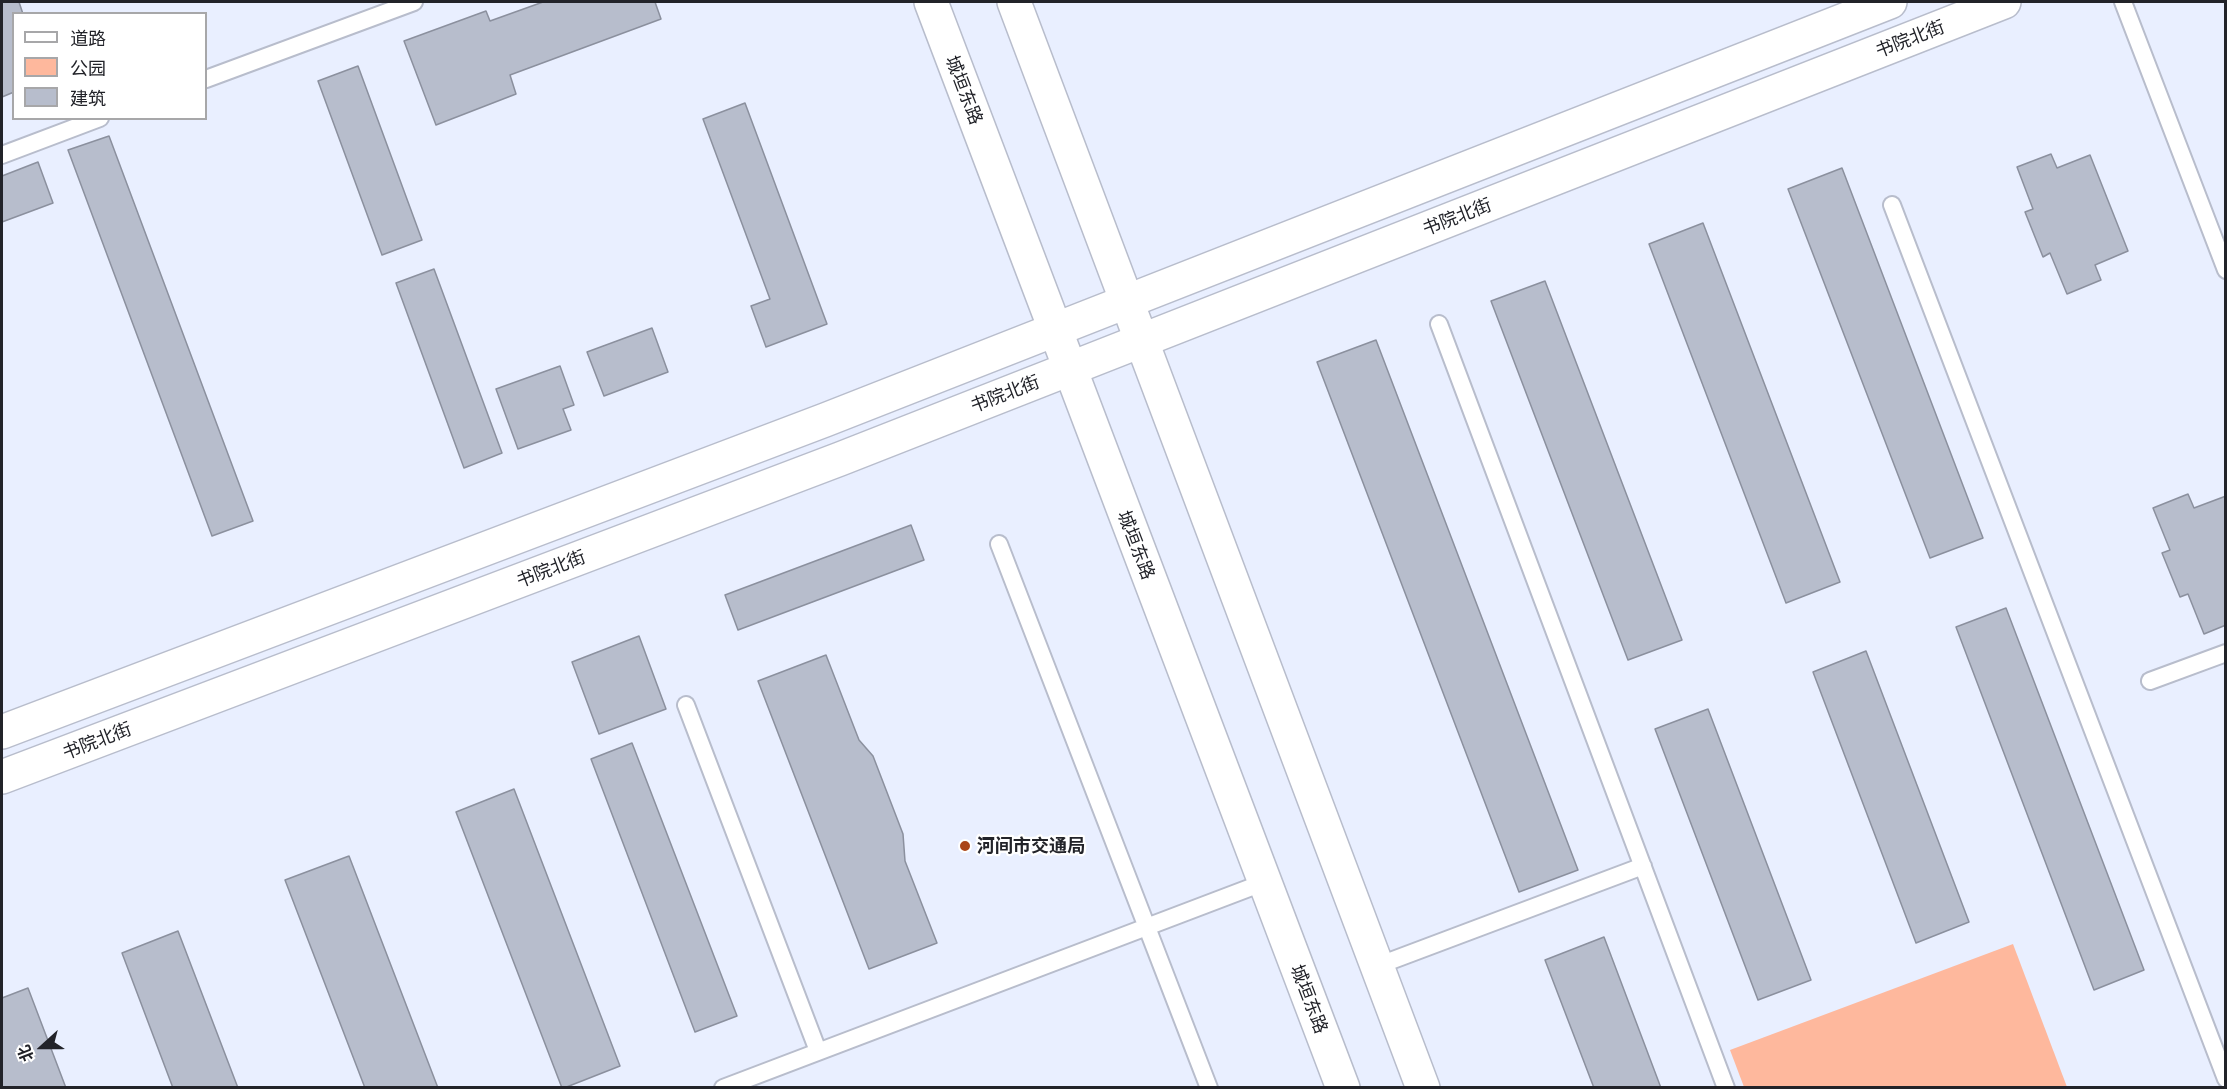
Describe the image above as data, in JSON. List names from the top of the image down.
{
  "streets": {
    "street": ["书院北街", "城垣东路"]
  },
  "crossings": [
    ["书院北街", "城垣东路"]
  ],
  "places": ["河间市交通局"],
  "legend": ["道路", "公园", "建筑"],
  "north": "left"
}
